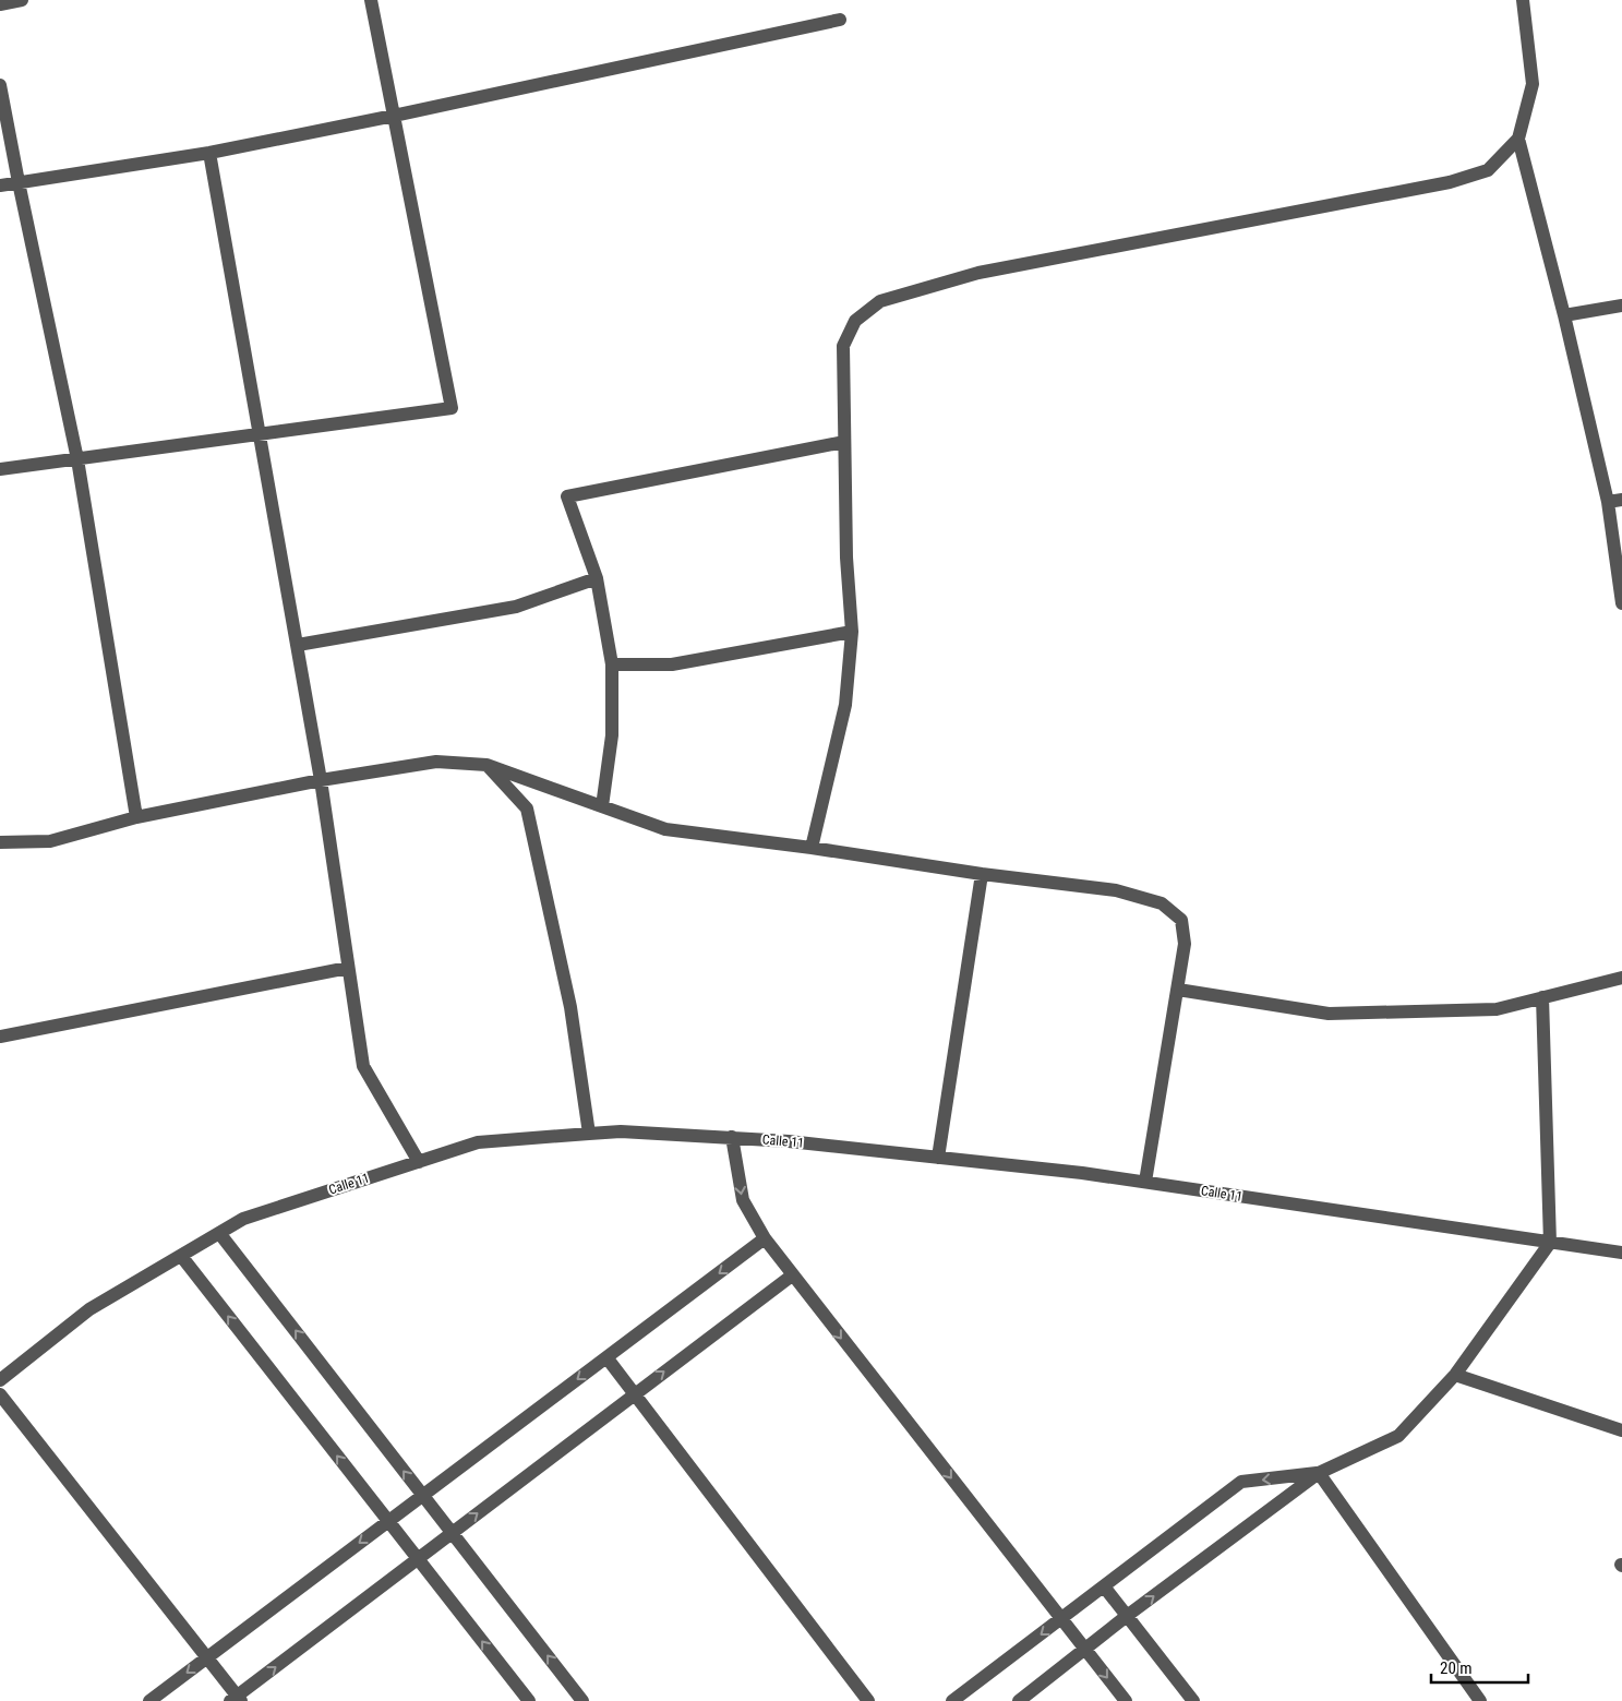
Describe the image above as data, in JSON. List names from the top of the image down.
{
  "streets": {
    "street": ["Calle 11"]
  },
  "scale_bar": "20 m"
}
